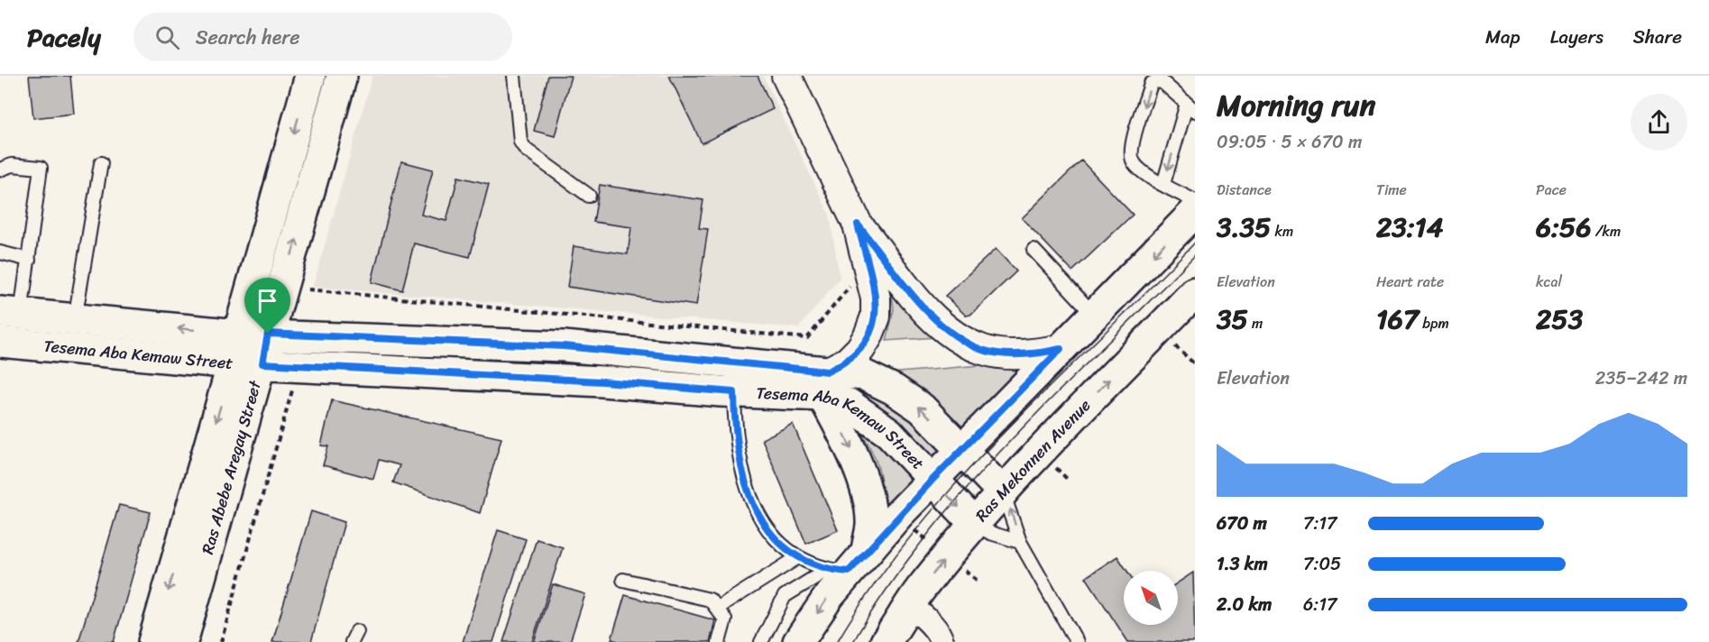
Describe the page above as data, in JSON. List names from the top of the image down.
{
  "streets": {
    "main road": ["Tesema Aba Kemaw Street", "Ras Mekonnen Avenue", "Ras Abebe Aregay Street"]
  },
  "crossings": [
    ["Tesema Aba Kemaw Street", "Ras Mekonnen Avenue"],
    ["Tesema Aba Kemaw Street", "Ras Abebe Aregay Street"]
  ],
  "north": "top left",
  "page": {
    "header": "Pacely",
    "search": "Search here",
    "nav": ["Map", "Layers", "Share"],
    "heading": ["Morning run", "09:05 · 5 × 670 m"],
    "stats": [
      ["Distance", "3.35 km"],
      ["Time", "23:14"],
      ["Pace", "6:56 /km"],
      ["Elevation", "35 m"],
      ["Heart rate", "167 bpm"],
      ["kcal", "253"]
    ],
    "chart": ["Elevation", "235–242 m"],
    "list": [
      {
        "name": "670 m",
        "note": "7:17"
      },
      {
        "name": "1.3 km",
        "note": "7:05"
      },
      {
        "name": "2.0 km",
        "note": "6:17"
      }
    ]
  }
}
